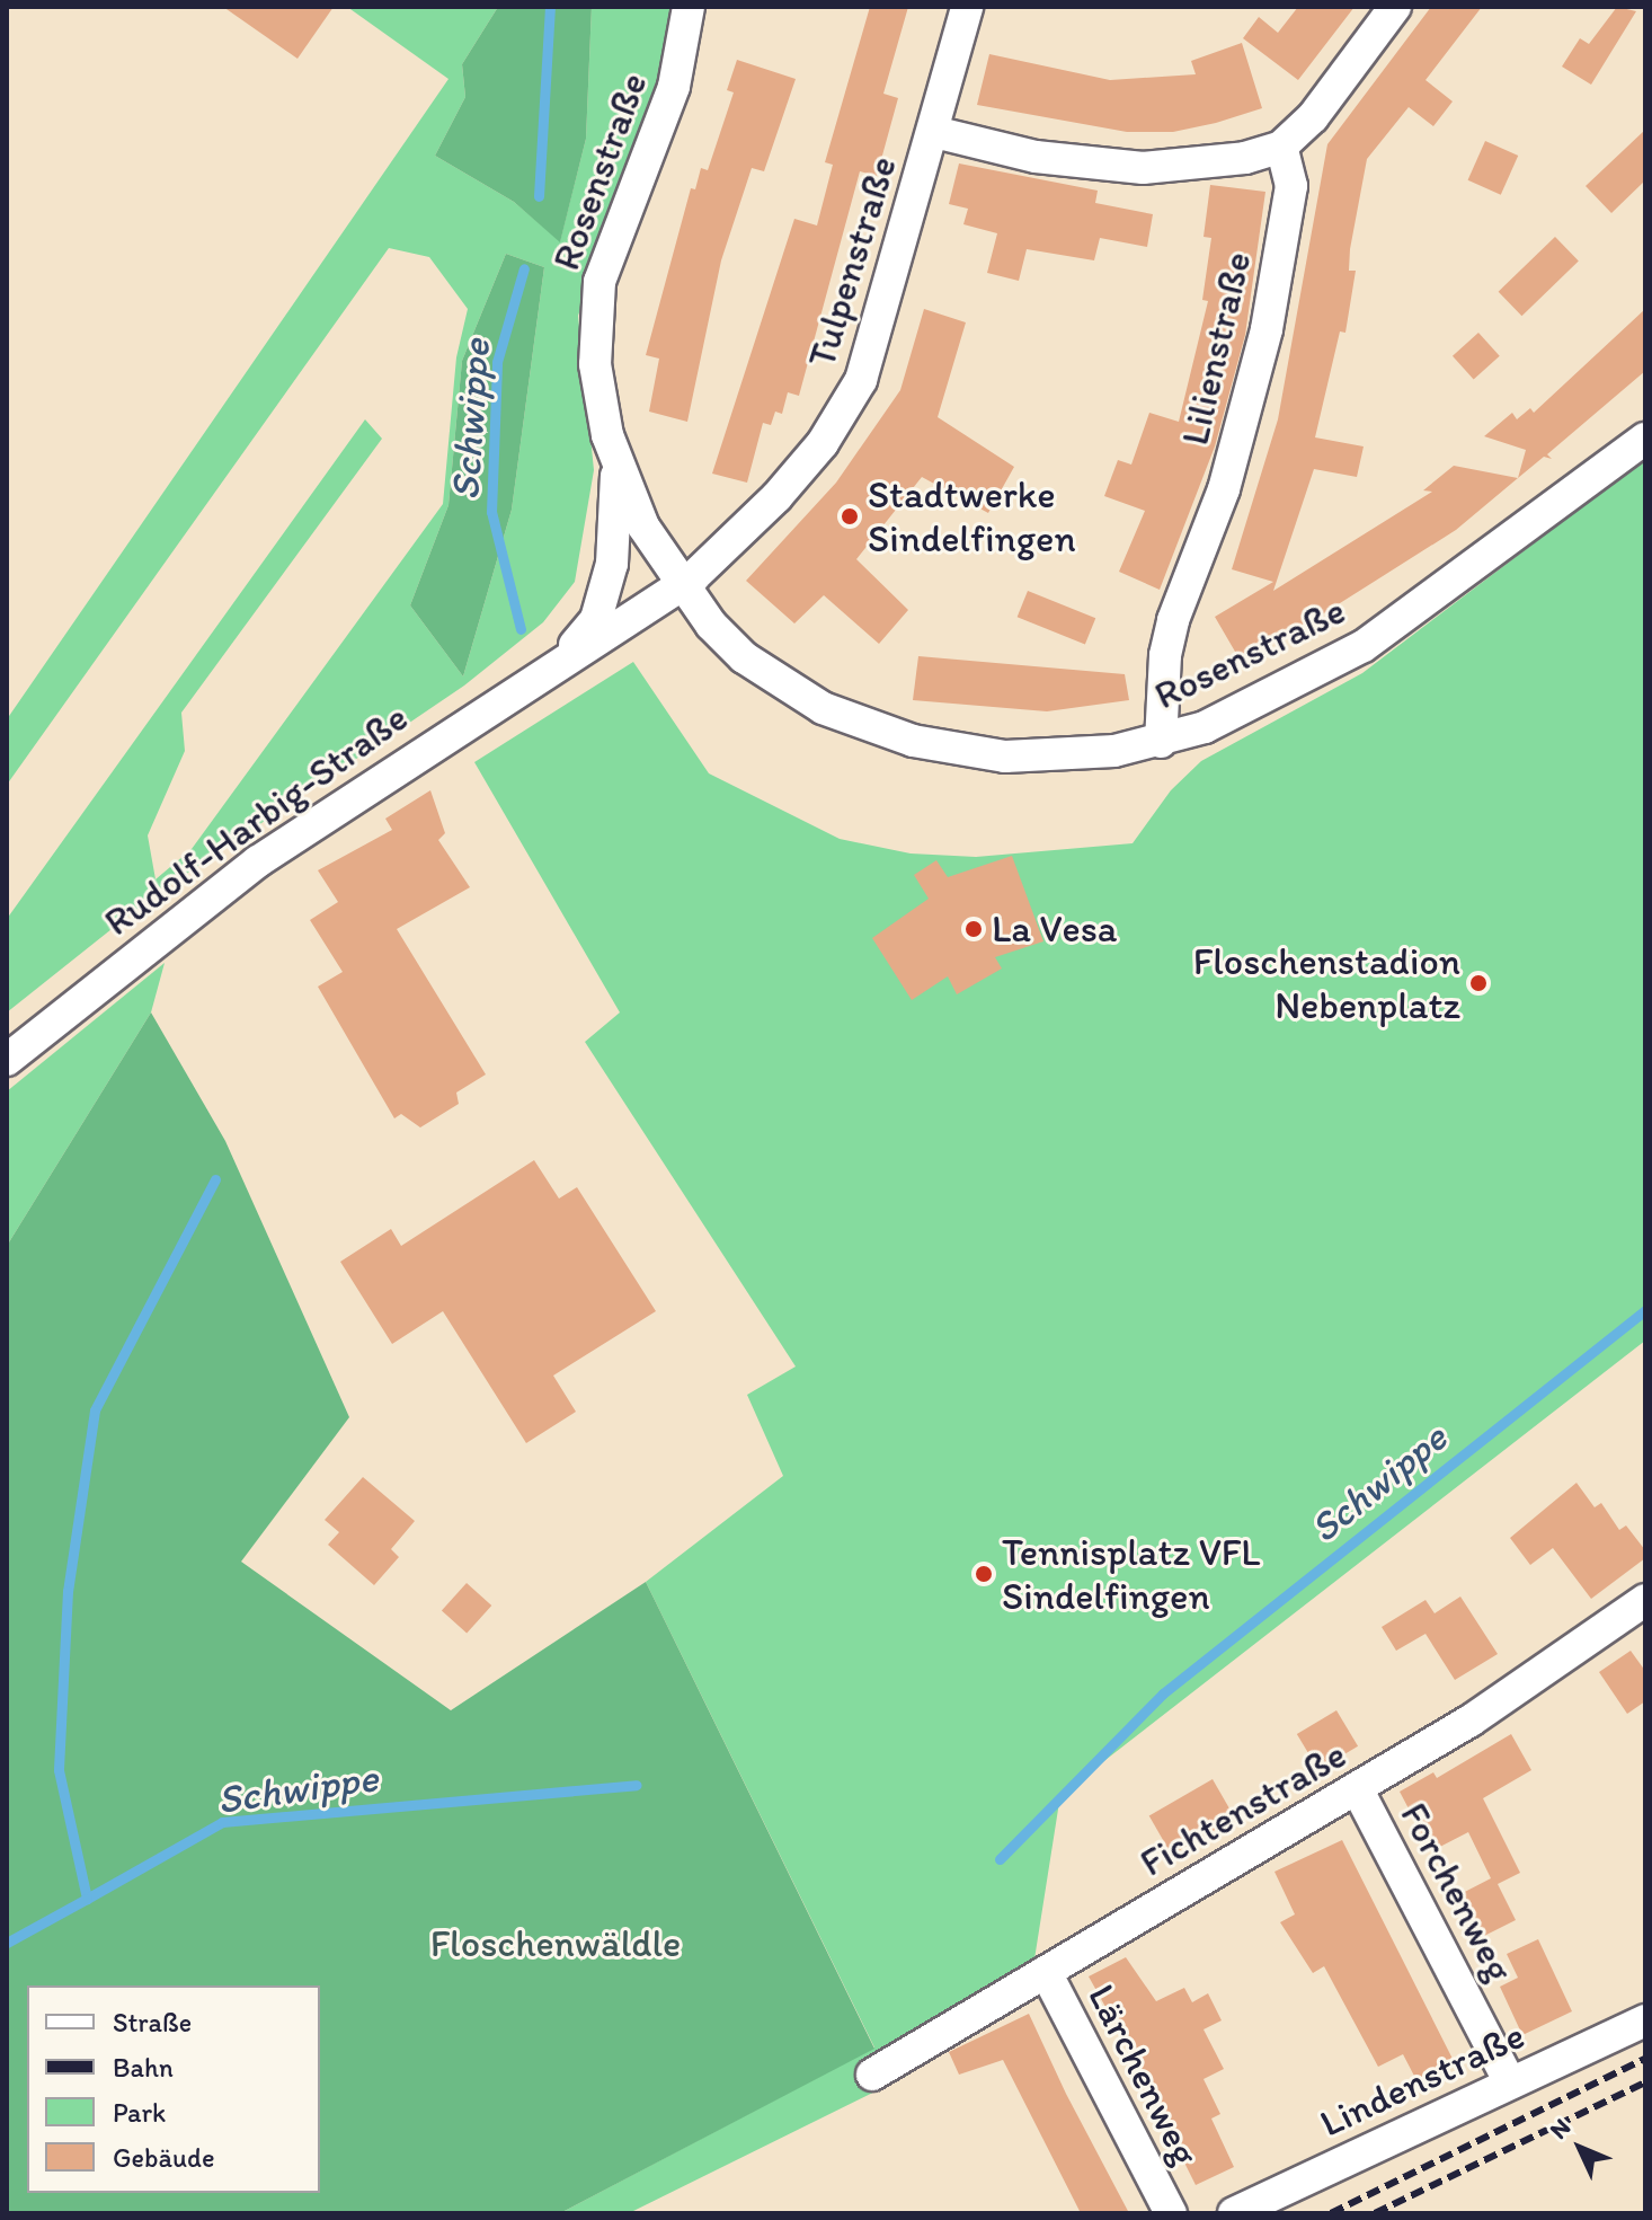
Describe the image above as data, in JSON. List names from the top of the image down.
{
  "streets": {
    "street": [
      "Rosenstraße",
      "Tulpenstraße",
      "Lilienstraße",
      "Rudolf-Harbig-Straße",
      "Fichtenstraße",
      "Forchenweg",
      "Lärchenweg",
      "Lindenstraße"
    ]
  },
  "crossings": [
    ["Rosenstraße", "Tulpenstraße"],
    ["Rosenstraße", "Lilienstraße"],
    ["Rosenstraße", "Rudolf-Harbig-Straße"],
    ["Tulpenstraße", "Rudolf-Harbig-Straße"],
    ["Fichtenstraße", "Forchenweg"],
    ["Fichtenstraße", "Lärchenweg"],
    ["Forchenweg", "Lindenstraße"]
  ],
  "water": ["Schwippe"],
  "parks": ["Floschenwäldle"],
  "places": [
    "Stadtwerke Sindelfingen",
    "La Vesa",
    "Floschenstadion Nebenplatz",
    "Tennisplatz VFL Sindelfingen"
  ],
  "legend": [
    "Straße",
    "Bahn",
    "Park",
    "Gebäude"
  ],
  "north": "top left"
}
